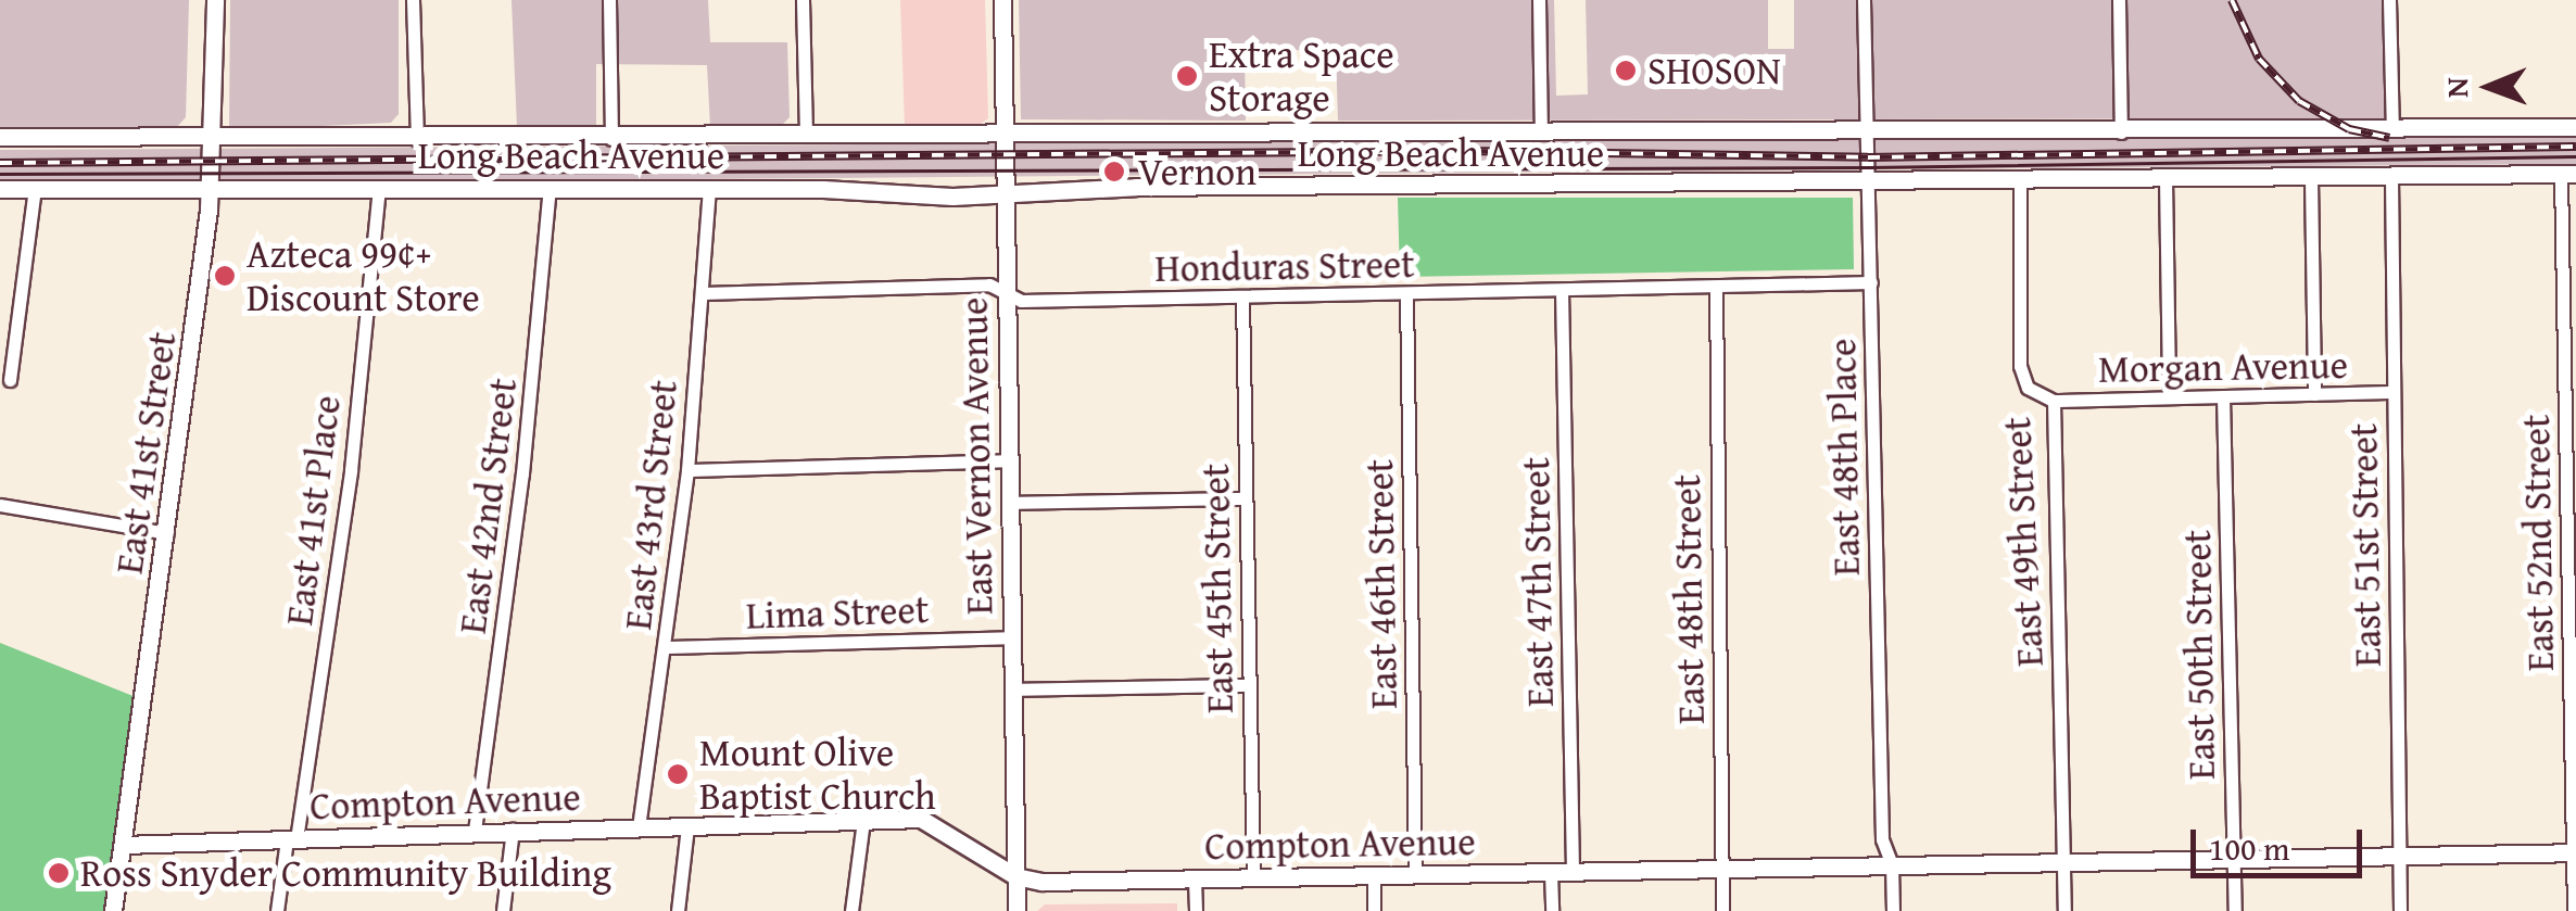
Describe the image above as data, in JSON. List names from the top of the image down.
{
  "streets": {
    "street": [
      "Long Beach Avenue",
      "Honduras Street",
      "Morgan Avenue",
      "East 41st Street",
      "East Vernon Avenue",
      "East 48th Place",
      "East 43rd Street",
      "East 42nd Street",
      "East 41st Place",
      "East 49th Street",
      "East 52nd Street",
      "East 51st Street",
      "East 47th Street",
      "East 46th Street",
      "East 45th Street",
      "East 48th Street",
      "Lima Street",
      "East 50th Street",
      "Compton Avenue"
    ]
  },
  "crossings": [
    ["Long Beach Avenue", "East 41st Street"],
    ["Long Beach Avenue", "East Vernon Avenue"],
    ["Long Beach Avenue", "East 48th Place"],
    ["Long Beach Avenue", "East 43rd Street"],
    ["Long Beach Avenue", "East 42nd Street"],
    ["Long Beach Avenue", "East 41st Place"],
    ["Long Beach Avenue", "East 49th Street"],
    ["Long Beach Avenue", "East 52nd Street"],
    ["Long Beach Avenue", "East 51st Street"],
    ["Honduras Street", "East Vernon Avenue"],
    ["Honduras Street", "East 48th Place"],
    ["Honduras Street", "East 43rd Street"],
    ["Honduras Street", "East 47th Street"],
    ["Honduras Street", "East 46th Street"],
    ["Honduras Street", "East 45th Street"],
    ["Honduras Street", "East 48th Street"],
    ["Morgan Avenue", "East 49th Street"],
    ["Morgan Avenue", "East 51st Street"],
    ["Morgan Avenue", "East 50th Street"],
    ["East 41st Street", "Compton Avenue"],
    ["East Vernon Avenue", "Lima Street"],
    ["East Vernon Avenue", "Compton Avenue"],
    ["East 48th Place", "Compton Avenue"],
    ["East 43rd Street", "Lima Street"],
    ["East 43rd Street", "Compton Avenue"],
    ["East 42nd Street", "Compton Avenue"],
    ["East 41st Place", "Compton Avenue"],
    ["East 49th Street", "Compton Avenue"],
    ["East 52nd Street", "Compton Avenue"],
    ["East 51st Street", "Compton Avenue"],
    ["East 47th Street", "Compton Avenue"],
    ["East 46th Street", "Compton Avenue"],
    ["East 45th Street", "Compton Avenue"],
    ["East 48th Street", "Compton Avenue"],
    ["East 50th Street", "Compton Avenue"]
  ],
  "places": [
    "SHOSON",
    "Extra Space Storage",
    "Vernon",
    "Azteca 99¢+ Discount Store",
    "Mount Olive Baptist Church",
    "Ross Snyder Community Building"
  ],
  "scale_bar": "100 m",
  "north": "left"
}
